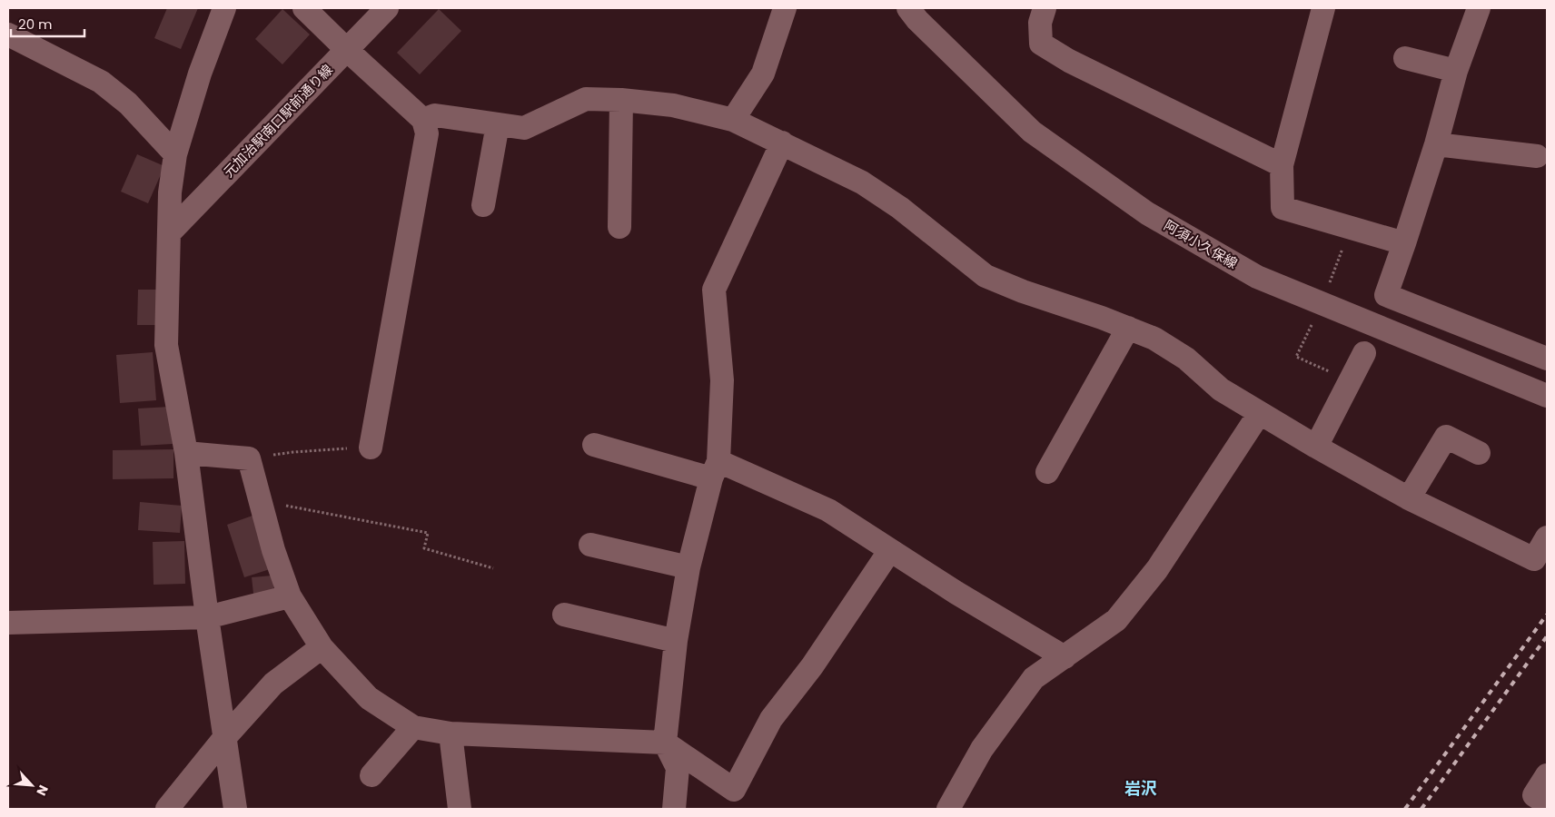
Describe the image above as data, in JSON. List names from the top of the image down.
{
  "streets": {
    "street": ["元加治駅南口駅前通り線", "阿須小久保線"]
  },
  "districts": ["岩沢"],
  "scale_bar": "20 m",
  "north": "bottom right"
}
